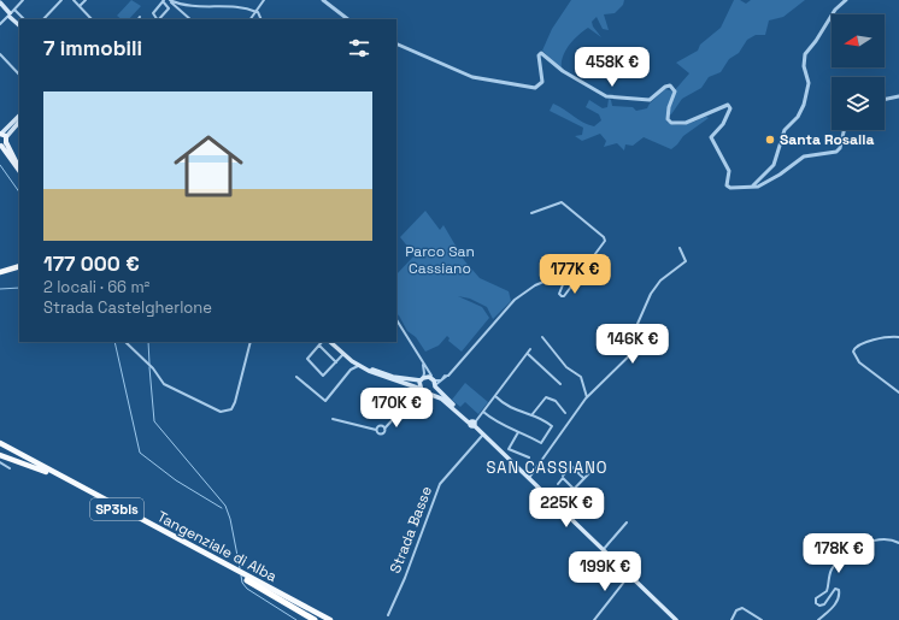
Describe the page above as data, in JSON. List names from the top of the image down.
{
  "streets": {
    "highway": ["SP3bis", "Tangenziale di Alba"],
    "street": ["Strada Basse"]
  },
  "crossings": [
    ["SP3bis", "Tangenziale di Alba"]
  ],
  "districts": ["SAN CASSIANO"],
  "parks": ["Parco San Cassiano"],
  "places": ["Santa Rosalia"],
  "north": "left",
  "page": {
    "heading": "7 immobili",
    "price": [
      "458K €",
      "177K €",
      "146K €",
      "170K €",
      "225K €",
      "178K €",
      "199K €"
    ],
    "list": [
      {
        "name": "177 000 €",
        "note": "2 locali · 66 m² · Strada Castelgherlone"
      }
    ]
  }
}
